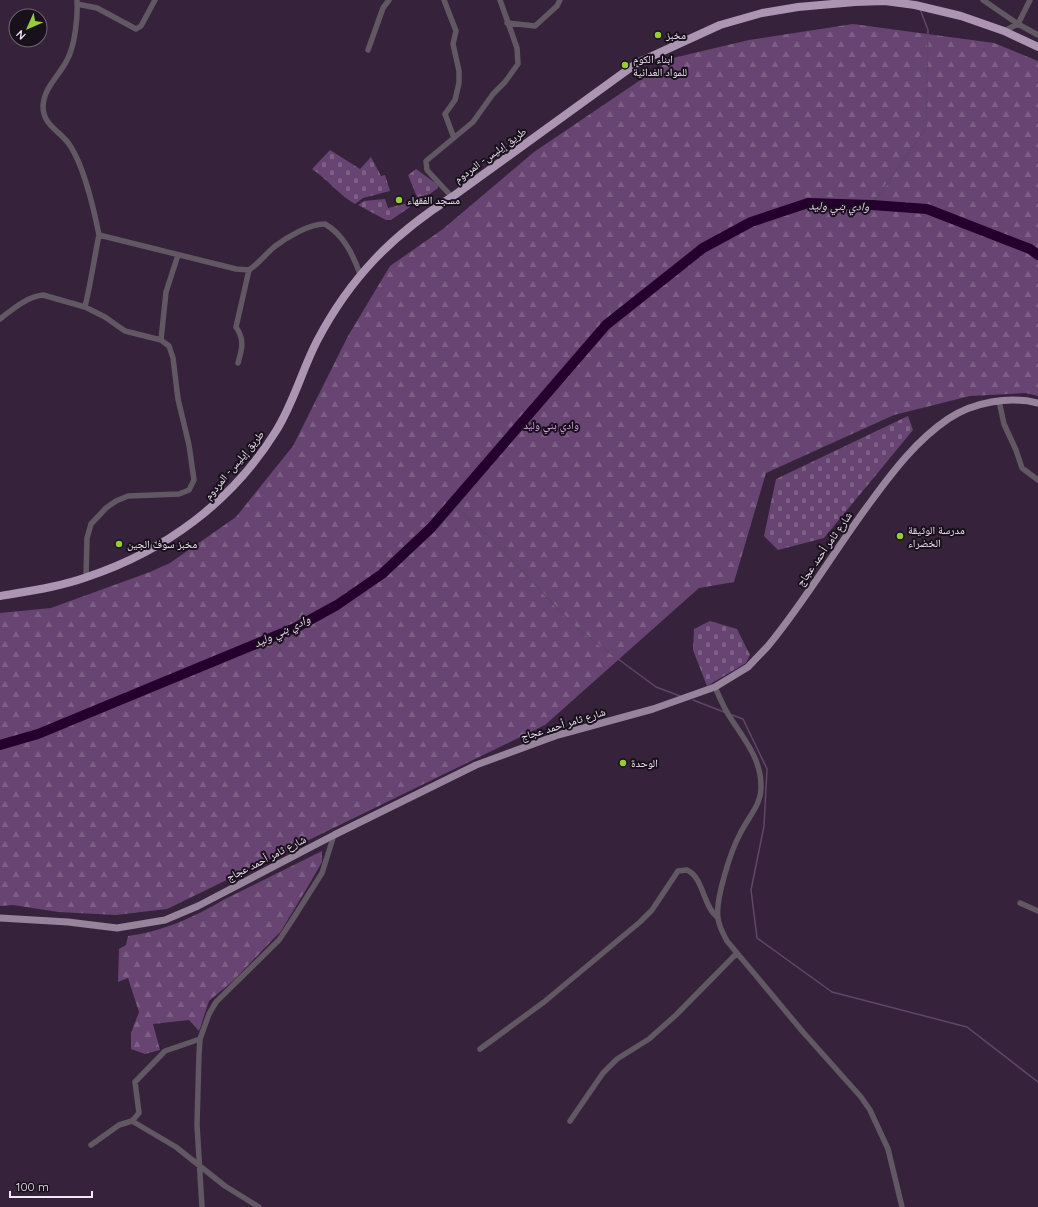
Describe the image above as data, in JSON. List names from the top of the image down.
{
  "streets": {
    "highway": ["طريق إيليس- المردوم"],
    "main road": ["شارع ثامر أحمد عجاج"]
  },
  "water": ["وادي بني وليد"],
  "parks": ["وادي بني وليد"],
  "places": [
    "مخبز",
    "ابناء الكوم للمواد الغدائية",
    "مسجد الفقهاء",
    "مدرسة الوثيقة الخضراء",
    "مخبز سوف الجين",
    "الوحدة"
  ],
  "scale_bar": "100 m",
  "north": "bottom left"
}
